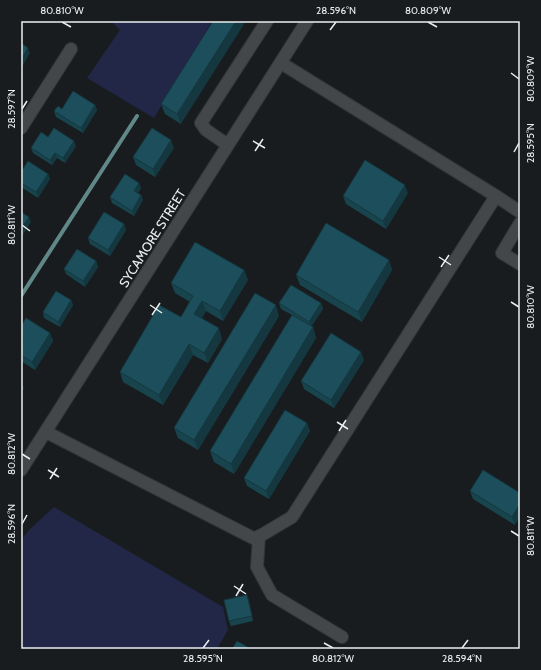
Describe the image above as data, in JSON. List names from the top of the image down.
{
  "streets": {
    "street": ["SYCAMORE STREET"]
  },
  "coordinates": [
    "80.810°W",
    "28.596°N",
    "80.809°W",
    "28.597°N",
    "28.595°N",
    "80.811°W",
    "80.812°W",
    "28.594°N"
  ]
}
